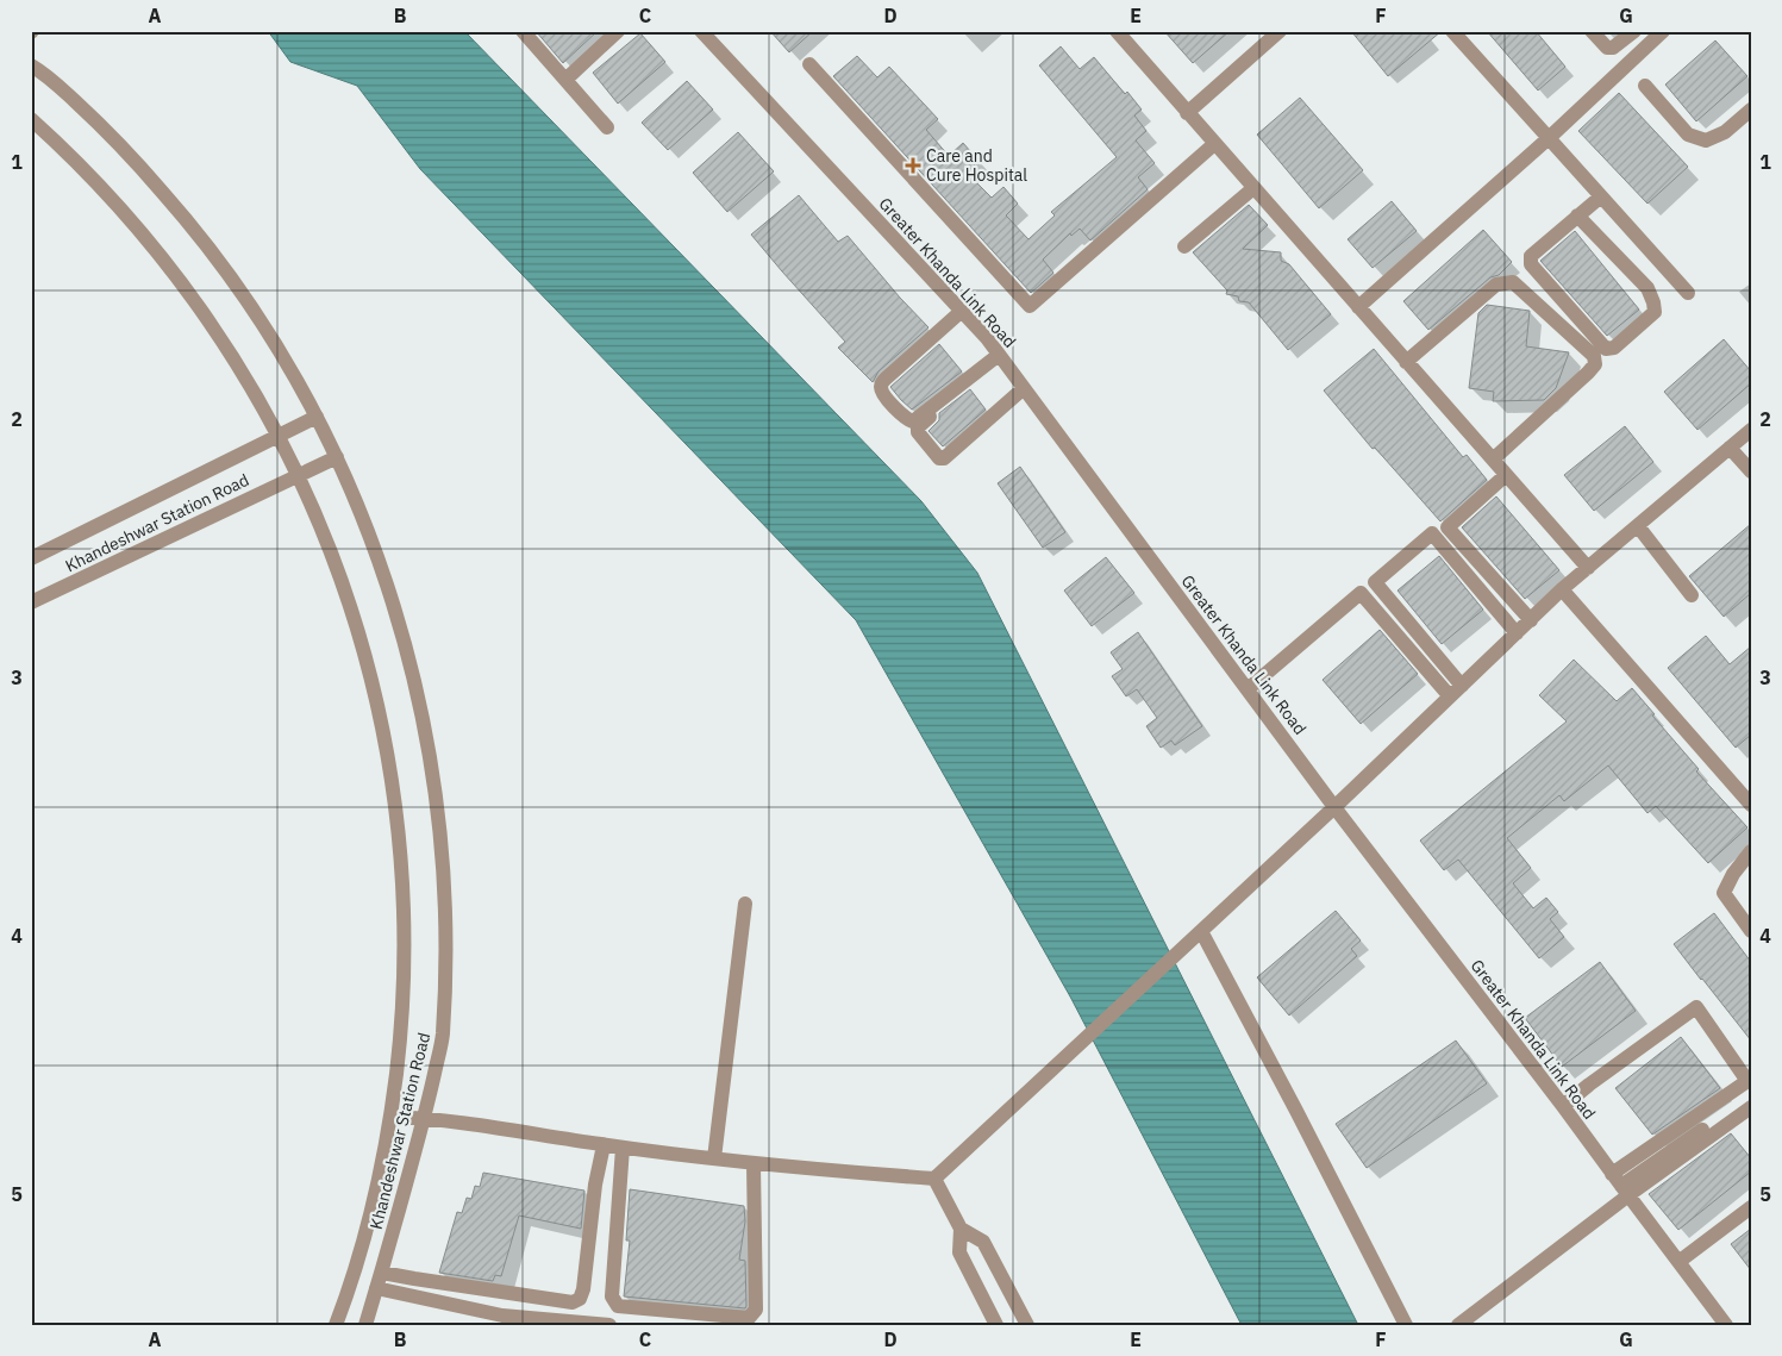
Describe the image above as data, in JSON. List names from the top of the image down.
{
  "streets": {
    "street": ["Greater Khanda Link Road", "Khandeshwar Station Road"]
  },
  "places": {
    "health": ["Care and Cure Hospital"]
  },
  "grid": {
    "columns": [
      "A",
      "B",
      "C",
      "D",
      "E",
      "F",
      "G"
    ],
    "rows": [
      "1",
      "2",
      "3",
      "4",
      "5"
    ]
  }
}
